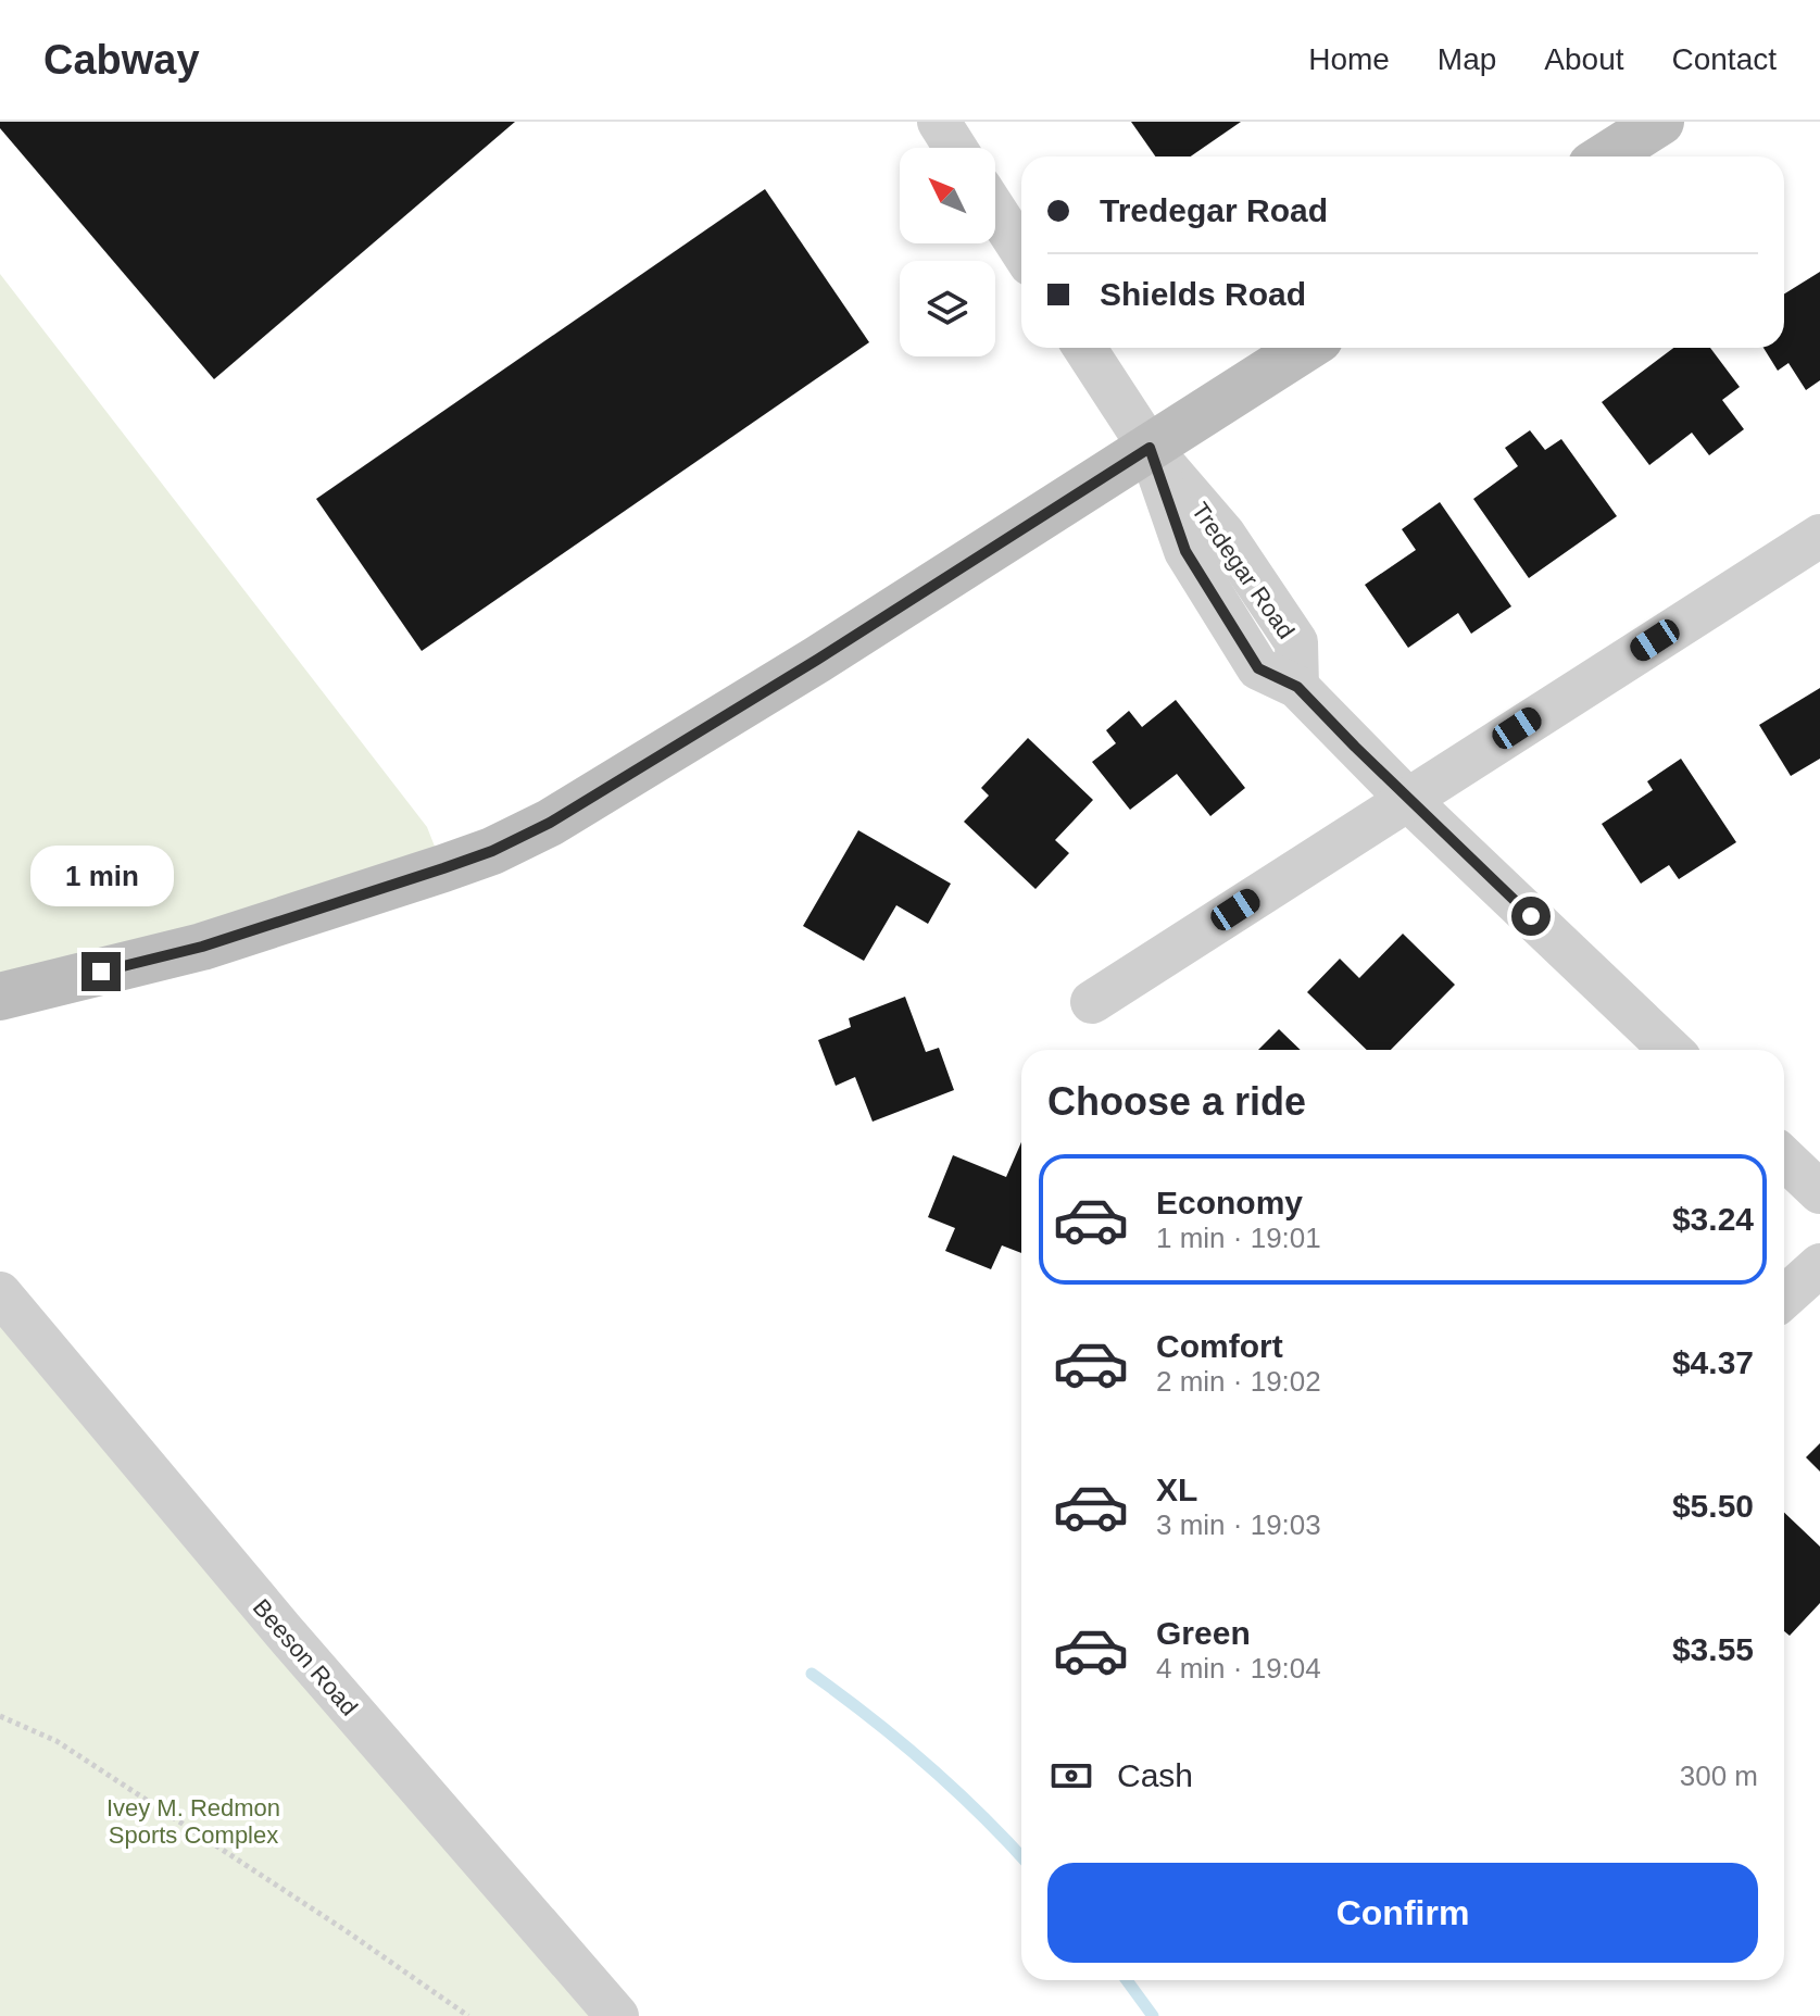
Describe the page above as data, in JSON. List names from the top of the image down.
{
  "streets": {
    "street": ["Tredegar Road", "Beeson Road"]
  },
  "parks": ["Ivey M. Redmon Sports Complex"],
  "north": "top left",
  "page": {
    "header": "Cabway",
    "nav": [
      "Home",
      "Map",
      "About",
      "Contact"
    ],
    "banner": ["Tredegar Road", "Shields Road"],
    "bubble": "1 min",
    "heading": "Choose a ride",
    "list": [
      {
        "name": "Economy",
        "note": "1 min · 19:01",
        "value": "$3.24"
      },
      {
        "name": "Comfort",
        "note": "2 min · 19:02",
        "value": "$4.37"
      },
      {
        "name": "XL",
        "note": "3 min · 19:03",
        "value": "$5.50"
      },
      {
        "name": "Green",
        "note": "4 min · 19:04",
        "value": "$3.55"
      }
    ],
    "pay": ["Cash", "300 m"],
    "buttons": "Confirm"
  }
}
